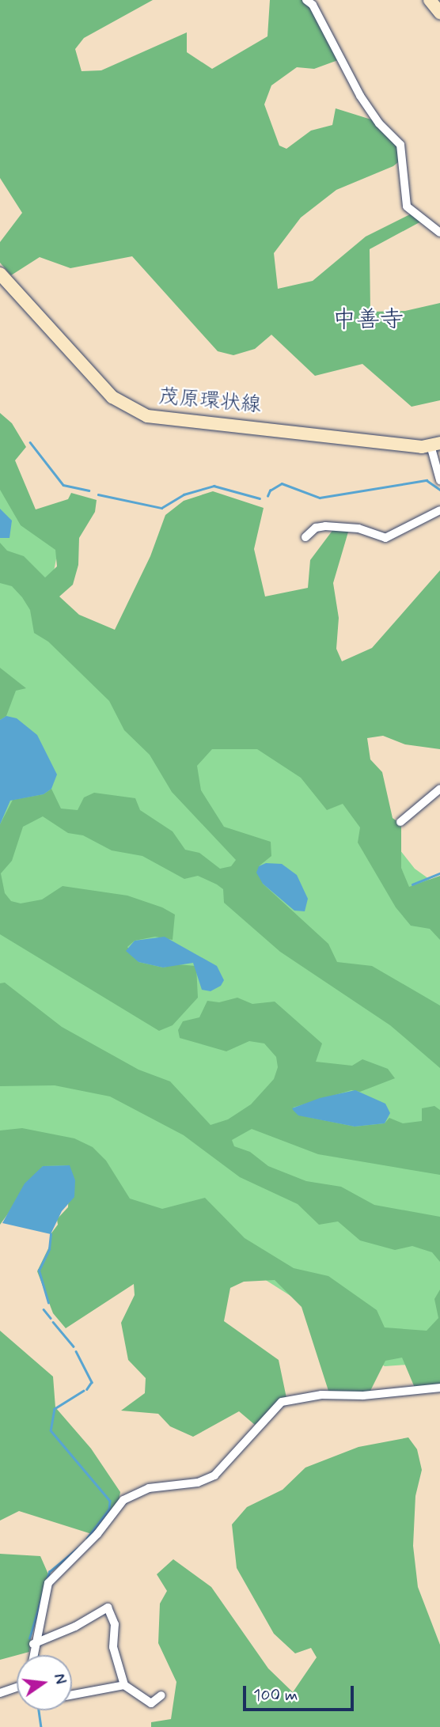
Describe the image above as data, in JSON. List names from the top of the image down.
{
  "streets": {
    "main road": ["茂原環状線"]
  },
  "districts": ["中善寺"],
  "scale_bar": "100 m",
  "north": "right"
}
